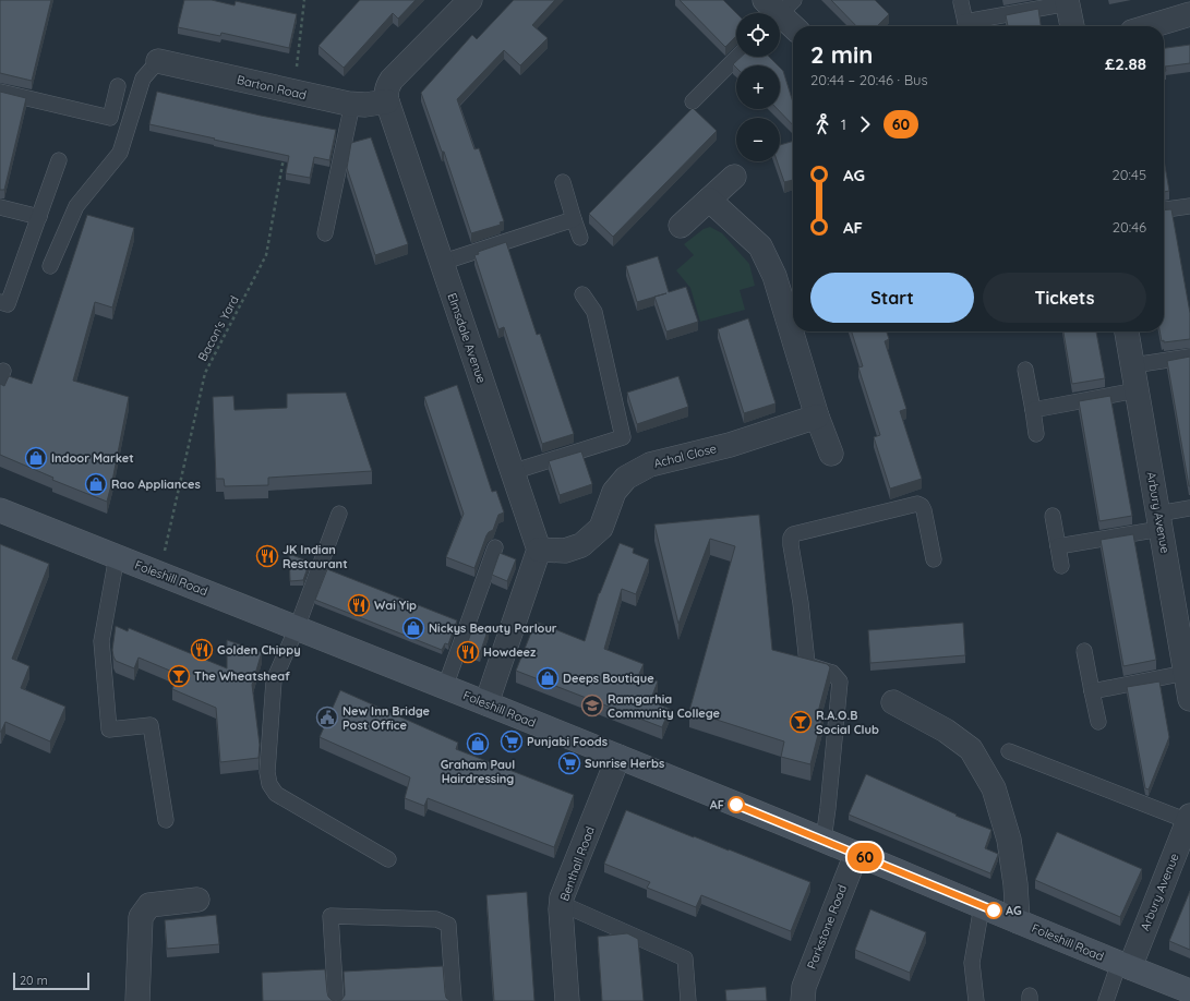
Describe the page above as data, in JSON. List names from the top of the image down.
{
  "streets": {
    "main road": ["Foleshill Road"],
    "street": [
      "Barton Road",
      "Elmsdale Avenue",
      "Achal Close",
      "Arbury Avenue",
      "Benthall Road",
      "Parkstone Road"
    ],
    "path": ["Bacon's Yard"]
  },
  "crossings": [
    ["Barton Road", "Elmsdale Avenue"],
    ["Bacon's Yard", "Foleshill Road"],
    ["Elmsdale Avenue", "Achal Close"],
    ["Arbury Avenue", "Foleshill Road"],
    ["Foleshill Road", "Benthall Road"],
    ["Foleshill Road", "Parkstone Road"]
  ],
  "places": {
    "shop": [
      "Indoor Market",
      "Rao Appliances",
      "Nickys Beauty Parlour",
      "Deeps Boutique",
      "Graham Paul Hairdressing"
    ],
    "restaurant": [
      "JK Indian Restaurant",
      "Wai Yip",
      "Golden Chippy",
      "Howdeez"
    ],
    "bar": ["The Wheatsheaf", "R.A.O.B Social Club"],
    "school or university": ["Ramgarhia Community College"],
    "public building": ["New Inn Bridge Post Office"],
    "supermarket": ["Punjabi Foods", "Sunrise Herbs"],
    "other": ["AF", "AG"]
  },
  "lines": ["bus line 60"],
  "scale_bar": "20 m",
  "page": {
    "on_map": "60",
    "map_buttons": ["+", "−"],
    "heading": ["2 min", "20:44 – 20:46 · Bus", "£2.88"],
    "legs": ["1", "60"],
    "list": [
      {
        "name": "AG",
        "value": "20:45"
      },
      {
        "name": "AF",
        "value": "20:46"
      }
    ],
    "buttons": ["Start", "Tickets"],
    "scale": "20 m"
  }
}
